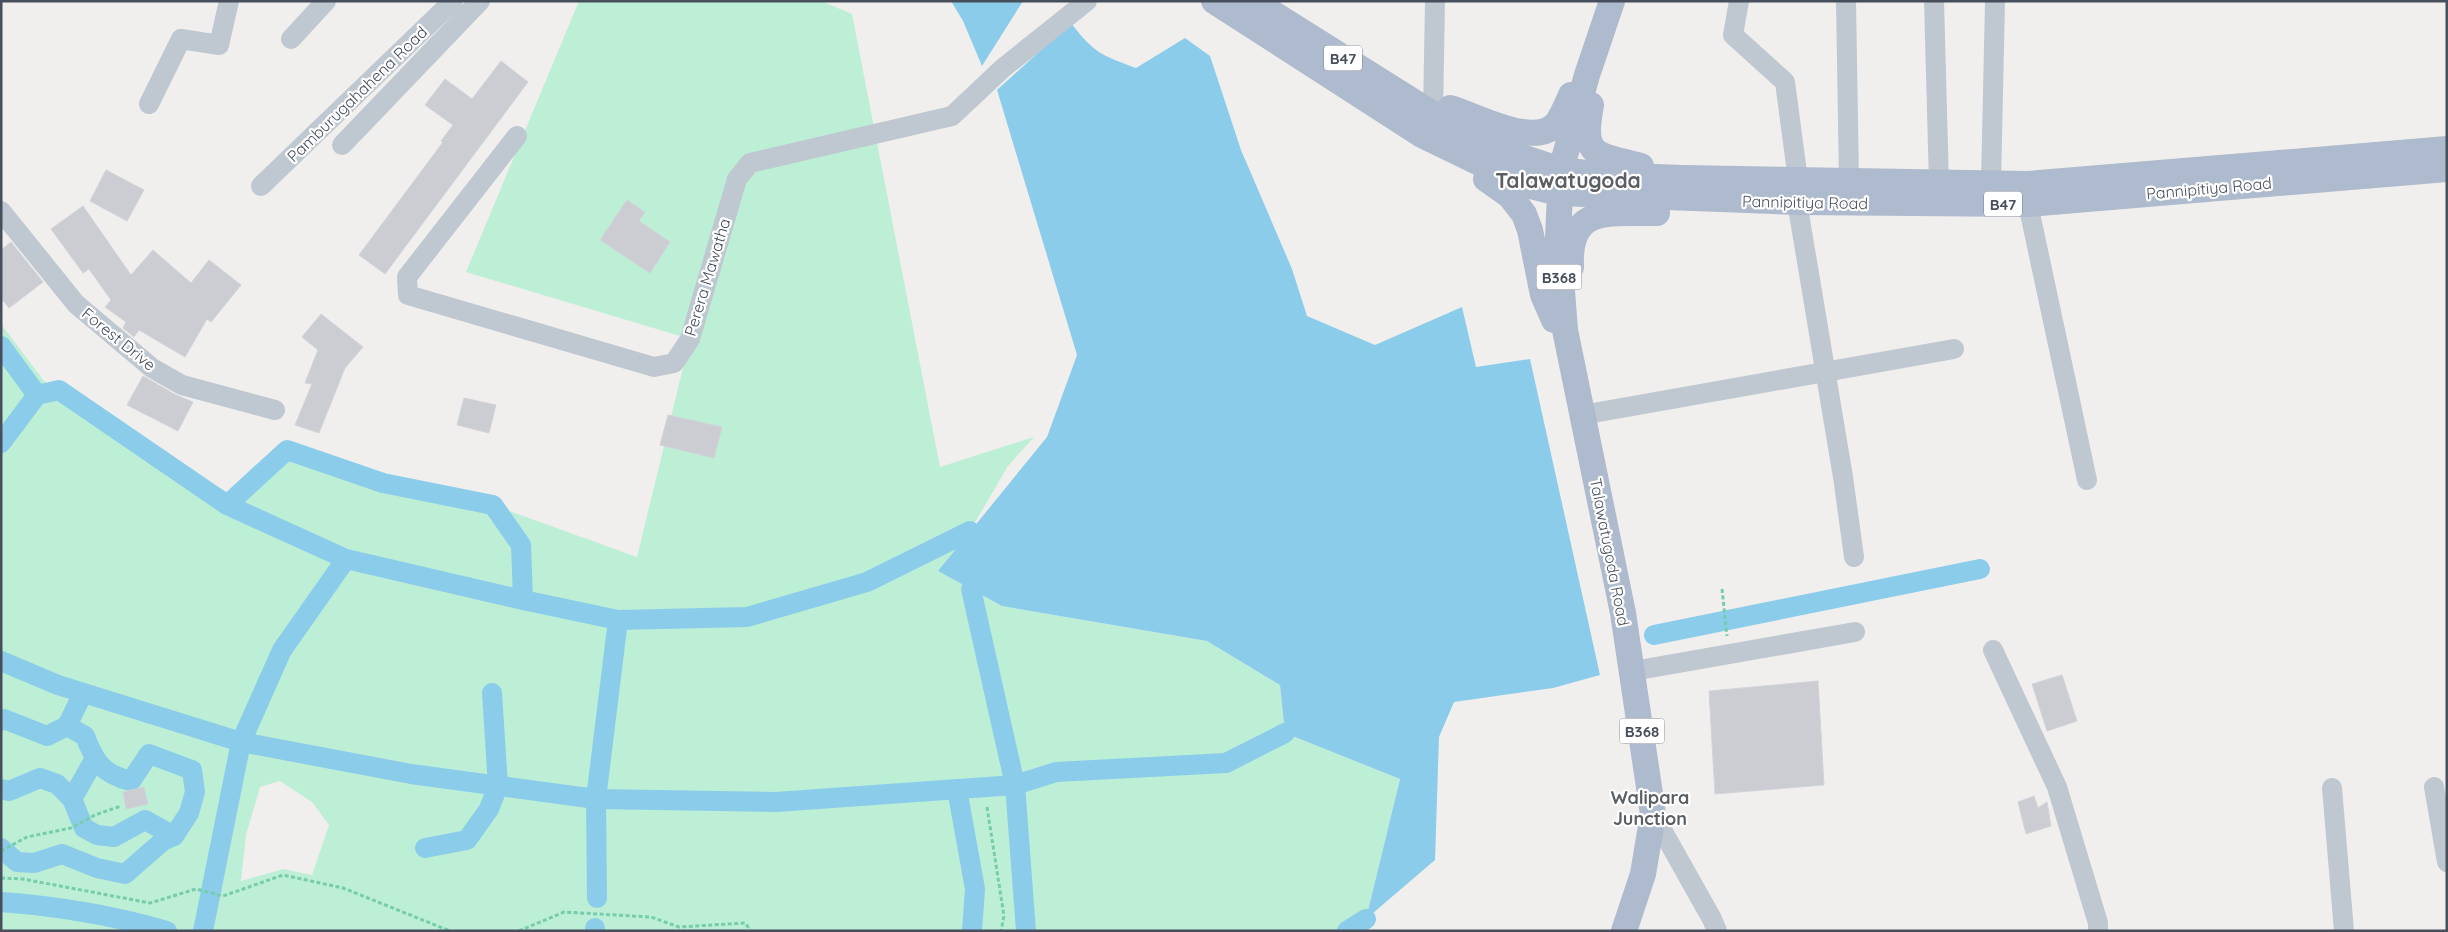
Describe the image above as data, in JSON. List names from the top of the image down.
{
  "streets": {
    "main road": [
      "B47",
      "Pannipitiya Road",
      "B368",
      "Talawatugoda Road"
    ],
    "street": ["Pamburugahahena Road", "Perera Mawatha", "Forest Drive"]
  },
  "crossings": [
    ["Pannipitiya Road", "Talawatugoda Road"]
  ],
  "districts": ["Talawatugoda", "Walipara Junction"]
}
